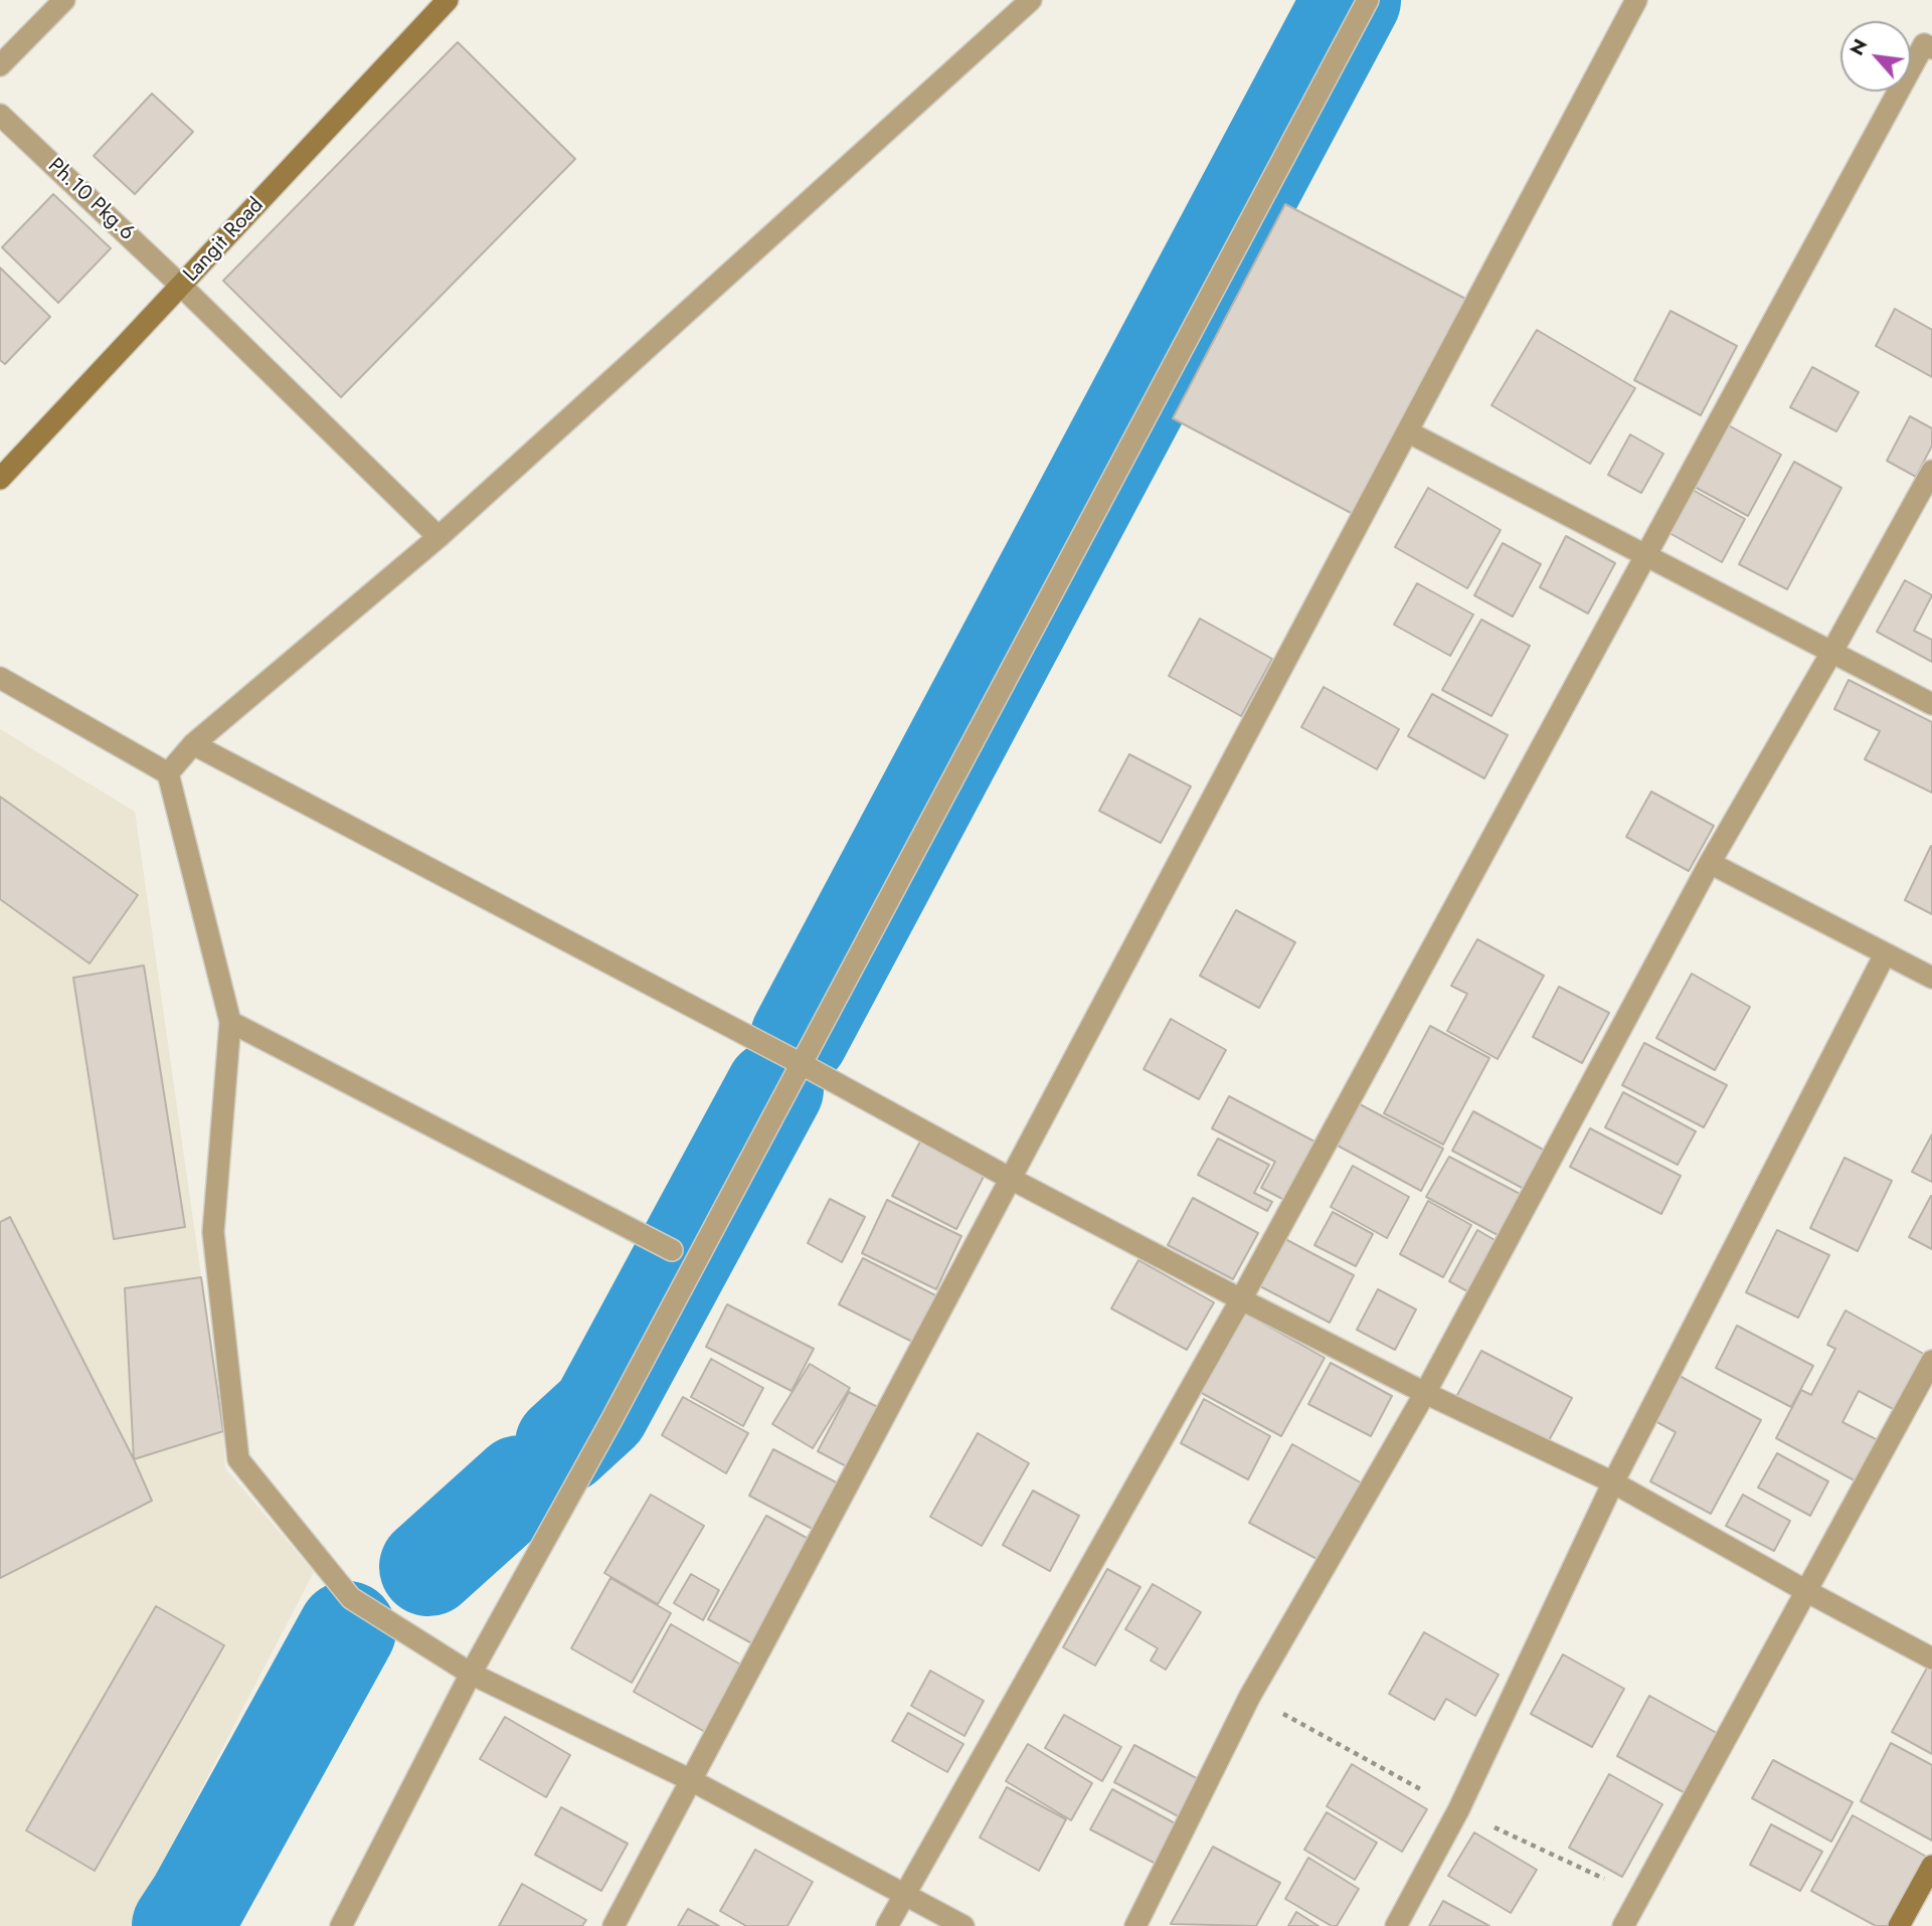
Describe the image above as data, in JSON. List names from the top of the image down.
{
  "streets": {
    "main road": ["Langit Road"],
    "street": ["Ph.10 Pkg.6"]
  },
  "crossings": [
    ["Ph.10 Pkg.6", "Langit Road"]
  ],
  "north": "top left"
}
